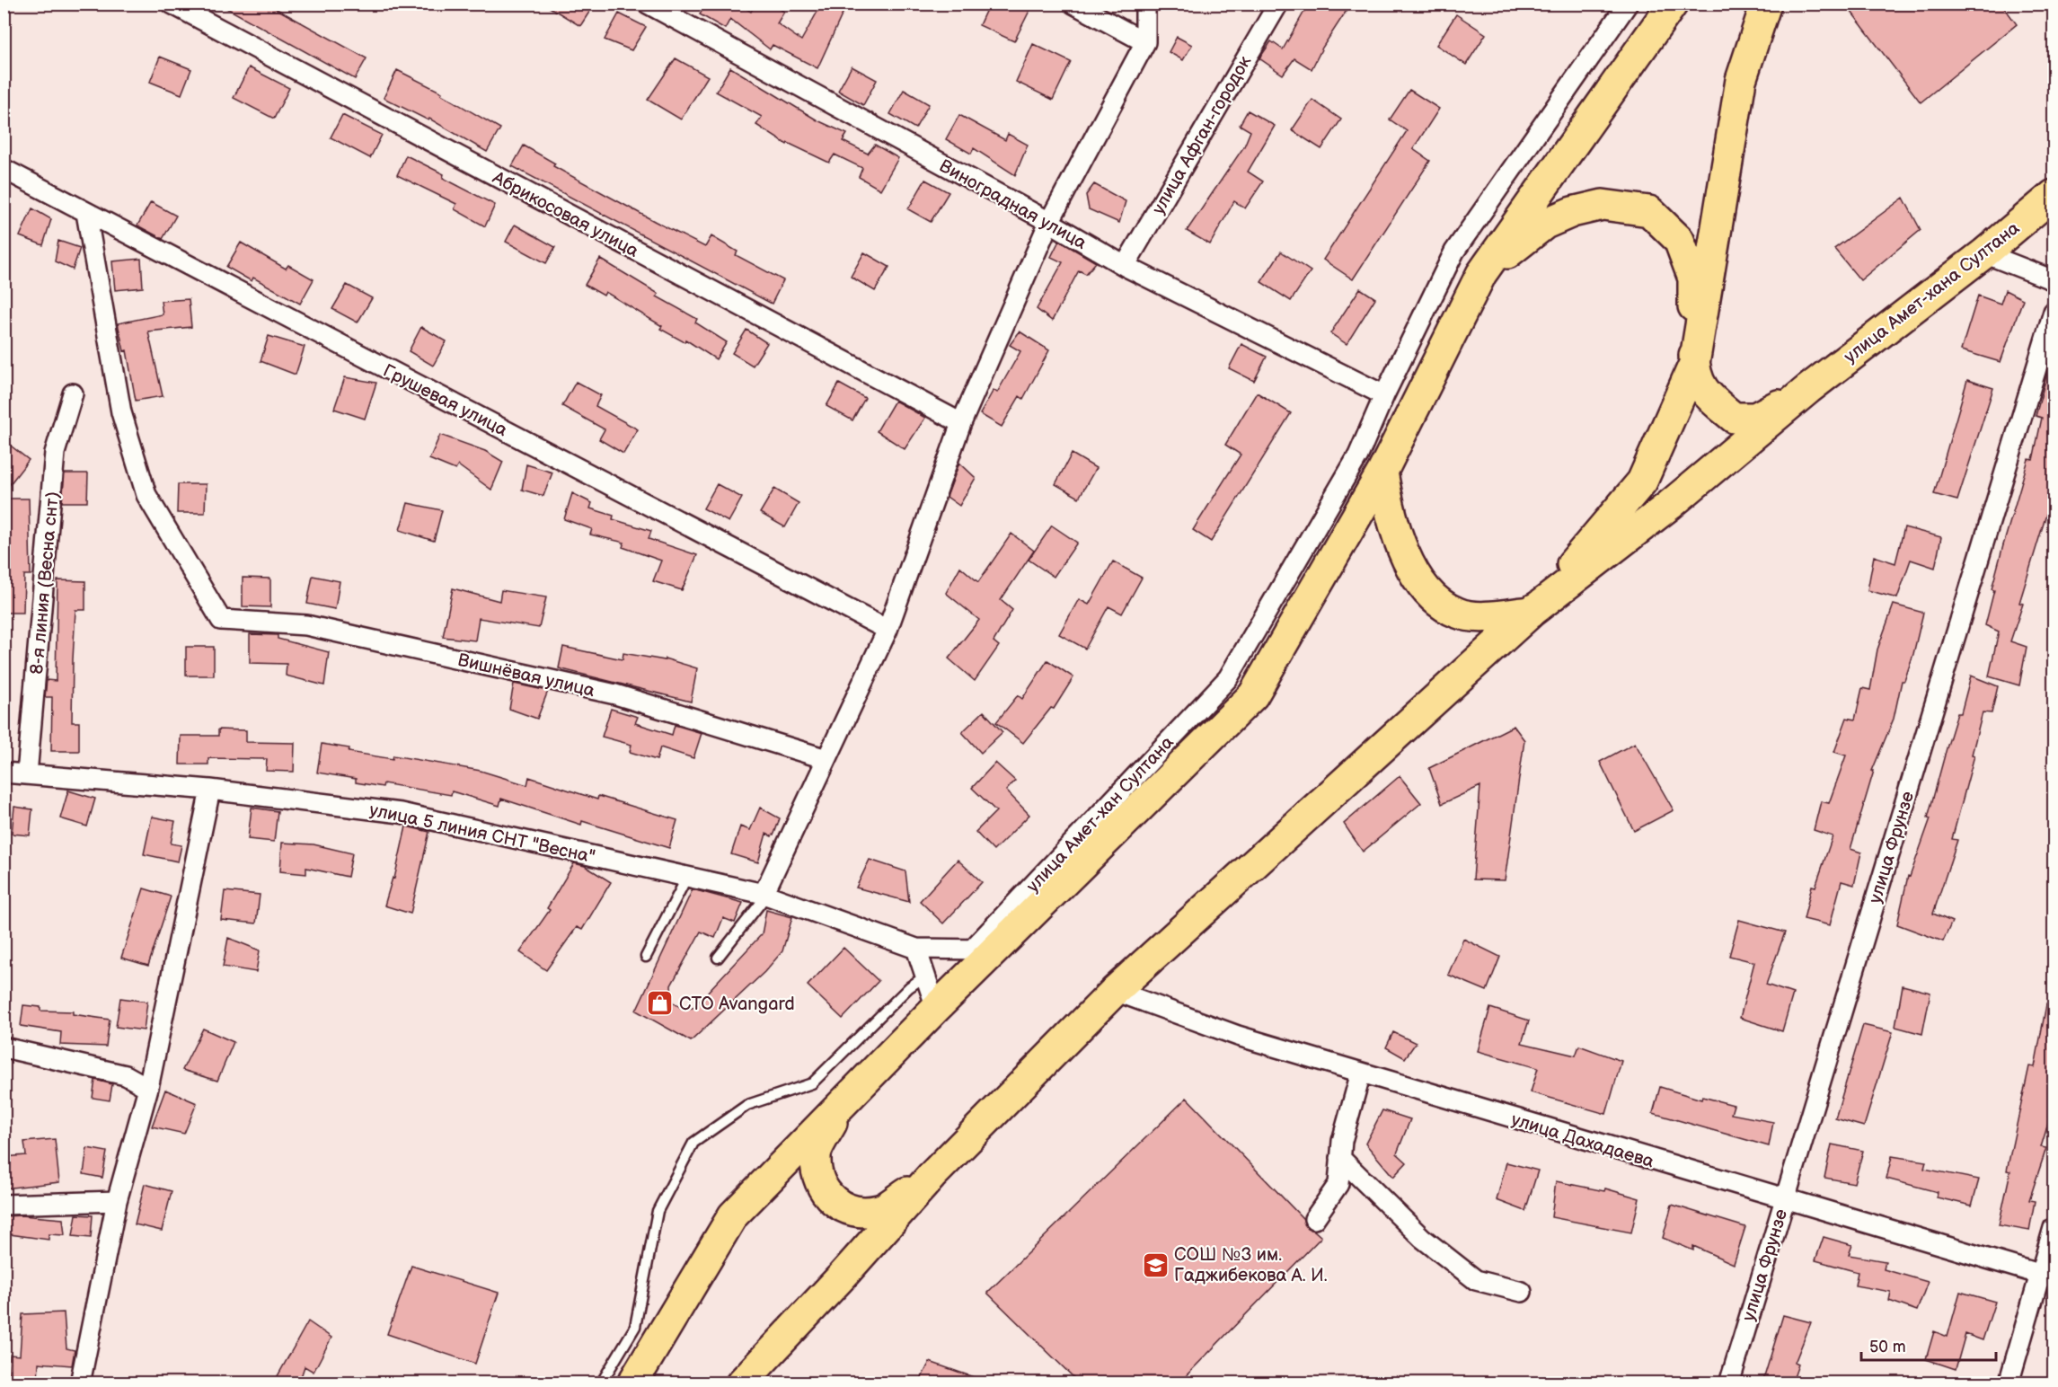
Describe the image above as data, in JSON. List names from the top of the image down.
{
  "streets": {
    "main road": ["улица Амет-хана Султана"],
    "street": [
      "улица Афган-городок",
      "Виноградная улица",
      "Абрикосовая улица",
      "Грушевая улица",
      "8-я линия (Весна снт)",
      "Вишнёвая улица",
      "улица Амет-хан Султана",
      "улица 5 линия СНТ \"Весна\"",
      "улица Фрунзе",
      "улица Дахадаева"
    ]
  },
  "crossings": [
    ["улица Афган-городок", "Виноградная улица"],
    ["Виноградная улица", "улица Амет-хан Султана"],
    ["Грушевая улица", "Вишнёвая улица"],
    ["8-я линия (Весна снт)", "улица 5 линия СНТ \"Весна\""],
    ["улица Амет-хан Султана", "улица 5 линия СНТ \"Весна\""],
    ["улица Фрунзе", "улица Дахадаева"]
  ],
  "places": {
    "shop": ["СТО Avangard"],
    "school or university": ["СОШ №3 им. Гаджибекова А. И."]
  },
  "scale_bar": "50 m"
}
